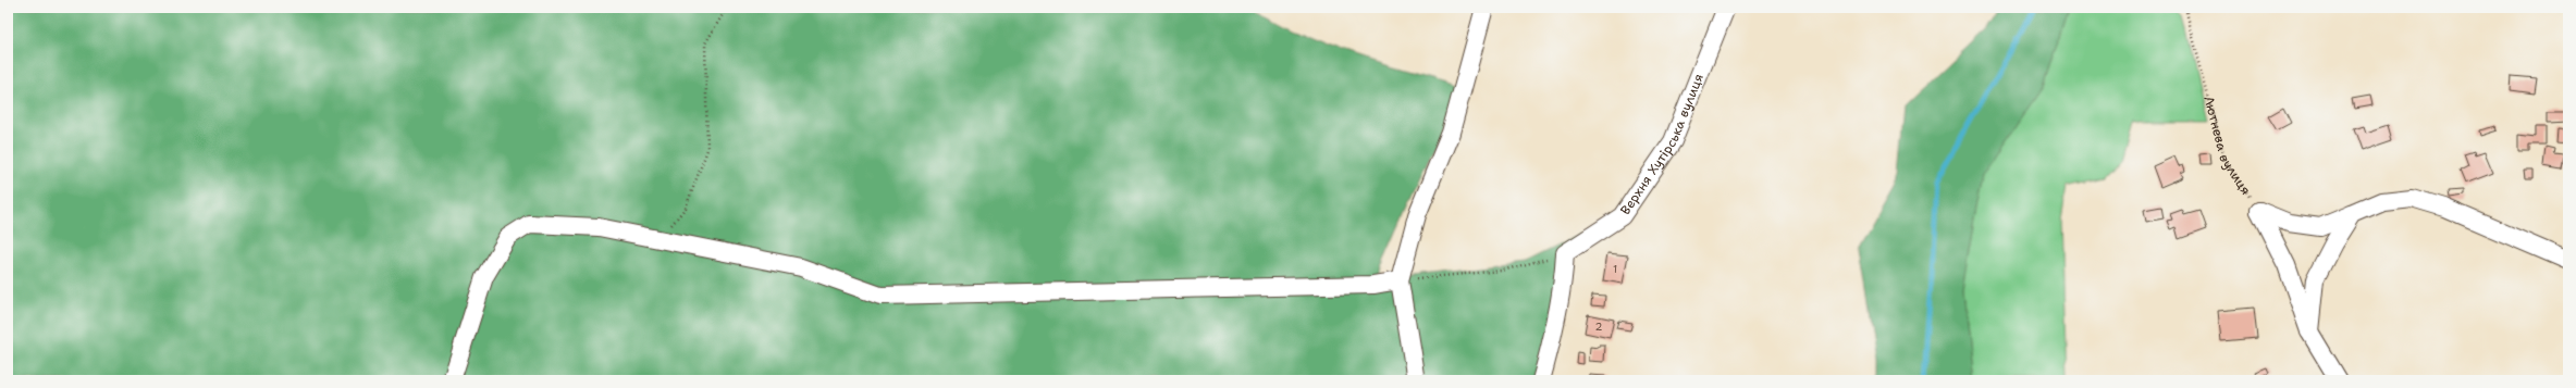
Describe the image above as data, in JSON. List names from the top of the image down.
{
  "streets": {
    "street": ["Верхня Хутірська вулиця", "Лютнева вулиця"]
  },
  "house_numbers": ["1", "2"]
}
